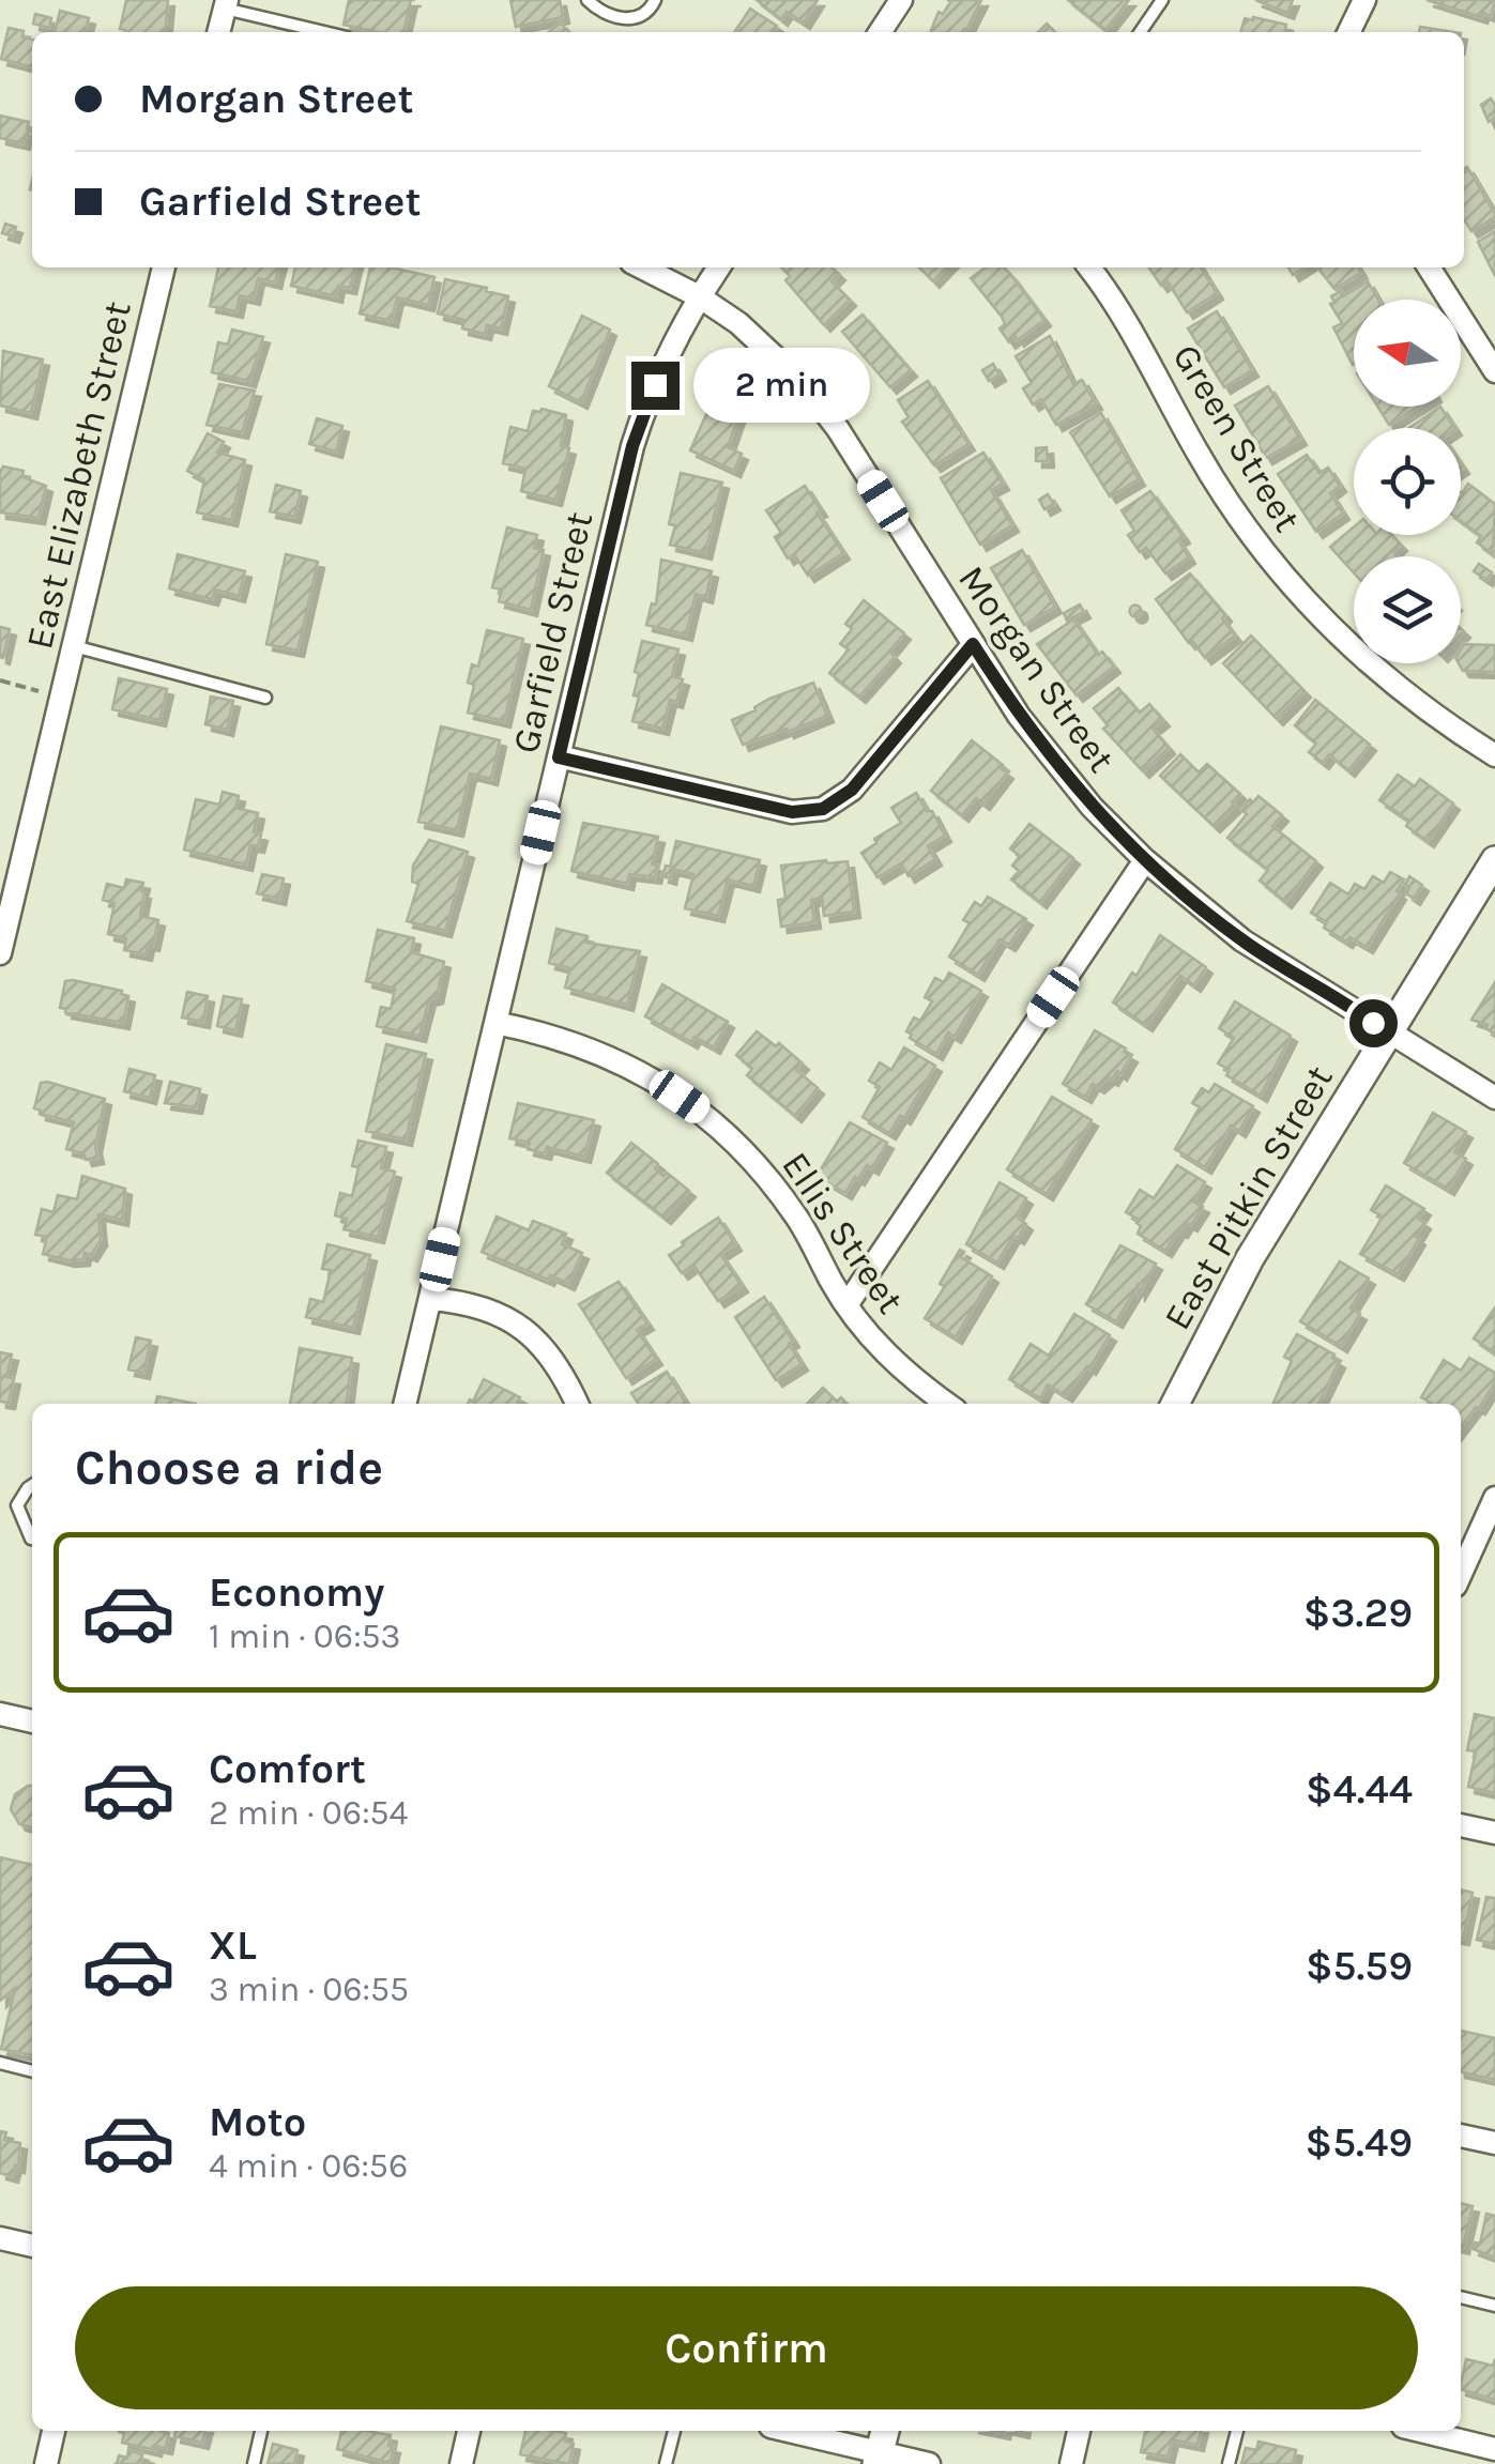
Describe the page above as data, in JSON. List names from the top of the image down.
{
  "streets": {
    "street": [
      "Green Street",
      "East Elizabeth Street",
      "Garfield Street",
      "Morgan Street",
      "East Pitkin Street",
      "Ellis Street"
    ]
  },
  "crossings": [
    ["Garfield Street", "Morgan Street"],
    ["Garfield Street", "Ellis Street"],
    ["Morgan Street", "East Pitkin Street"]
  ],
  "north": "left",
  "page": {
    "banner": ["Morgan Street", "Garfield Street"],
    "bubble": "2 min",
    "heading": "Choose a ride",
    "list": [
      {
        "name": "Economy",
        "note": "1 min · 06:53",
        "value": "$3.29"
      },
      {
        "name": "Comfort",
        "note": "2 min · 06:54",
        "value": "$4.44"
      },
      {
        "name": "XL",
        "note": "3 min · 06:55",
        "value": "$5.59"
      },
      {
        "name": "Moto",
        "note": "4 min · 06:56",
        "value": "$5.49"
      }
    ],
    "buttons": "Confirm"
  }
}
